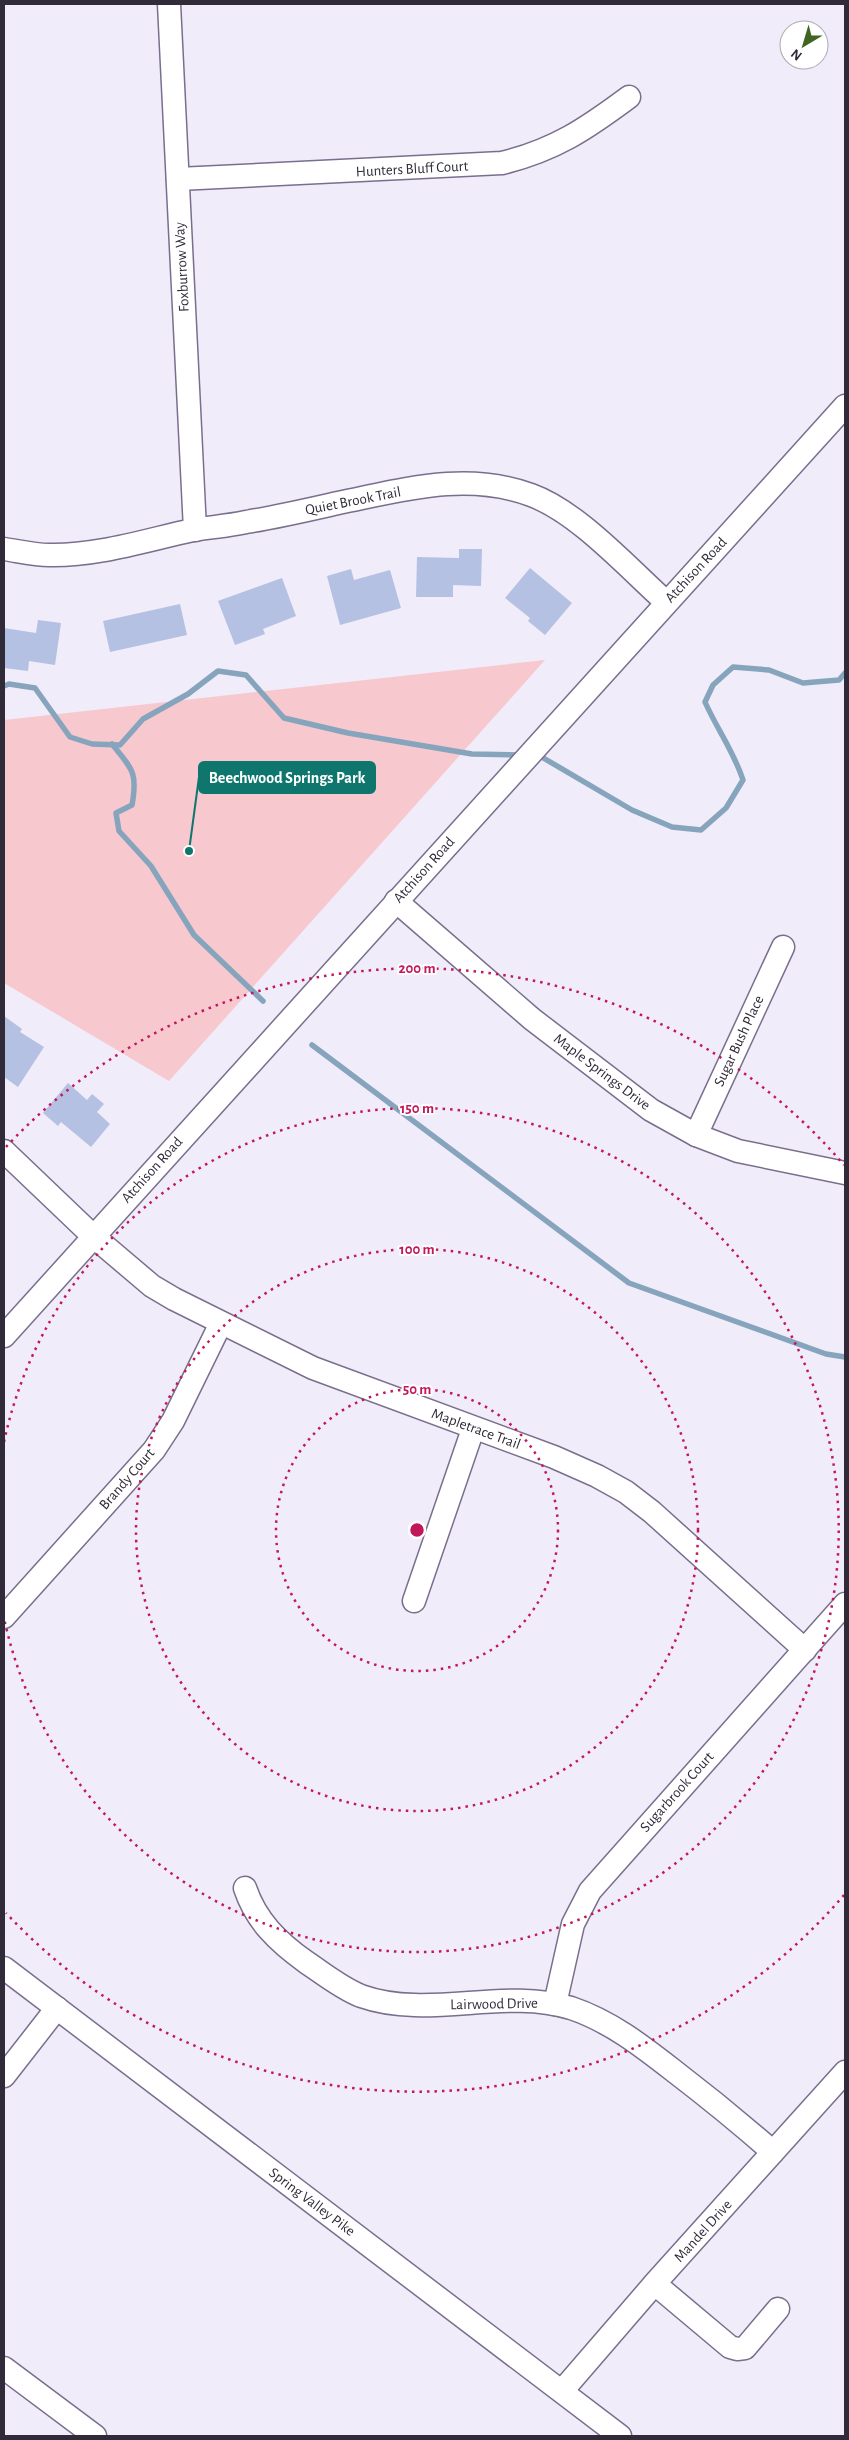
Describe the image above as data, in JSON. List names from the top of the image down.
{
  "streets": {
    "street": [
      "Hunters Bluff Court",
      "Foxburrow Way",
      "Quiet Brook Trail",
      "Atchison Road",
      "Sugar Bush Place",
      "Maple Springs Drive",
      "Mapletrace Trail",
      "Brandy Court",
      "Sugarbrook Court",
      "Lairwood Drive",
      "Spring Valley Pike",
      "Mandel Drive"
    ]
  },
  "crossings": [
    ["Hunters Bluff Court", "Foxburrow Way"],
    ["Foxburrow Way", "Quiet Brook Trail"],
    ["Quiet Brook Trail", "Atchison Road"],
    ["Atchison Road", "Maple Springs Drive"],
    ["Atchison Road", "Mapletrace Trail"],
    ["Sugar Bush Place", "Maple Springs Drive"],
    ["Mapletrace Trail", "Brandy Court"],
    ["Mapletrace Trail", "Sugarbrook Court"],
    ["Sugarbrook Court", "Lairwood Drive"],
    ["Lairwood Drive", "Mandel Drive"],
    ["Spring Valley Pike", "Mandel Drive"]
  ],
  "places": ["Beechwood Springs Park"],
  "north": "bottom left",
  "rings": [
    "200 m",
    "150 m",
    "100 m",
    "50 m"
  ]
}
